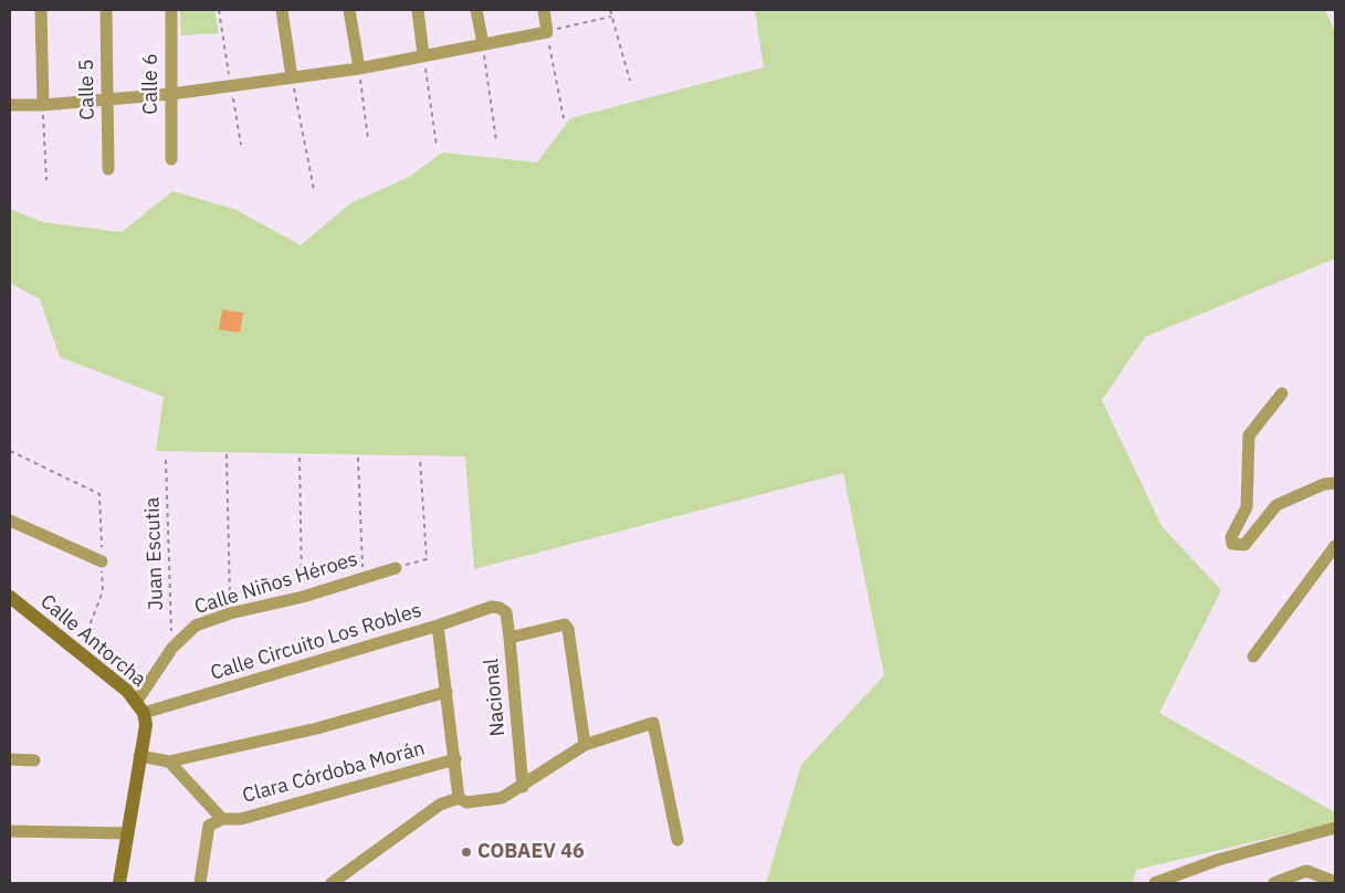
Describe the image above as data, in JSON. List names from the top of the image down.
{
  "streets": {
    "street": [
      "Calle 6",
      "Calle 5",
      "Calle Niños Héroes",
      "Calle Antorcha",
      "Calle Circuito Los Robles",
      "Nacional",
      "Clara Córdoba Morán"
    ],
    "path": ["Juan Escutia"]
  },
  "crossings": [
    ["Juan Escutia", "Calle Niños Héroes"],
    ["Calle Niños Héroes", "Calle Antorcha"],
    ["Calle Niños Héroes", "Calle Circuito Los Robles"],
    ["Calle Antorcha", "Calle Circuito Los Robles"],
    ["Calle Circuito Los Robles", "Nacional"]
  ],
  "places": ["COBAEV 46"]
}
